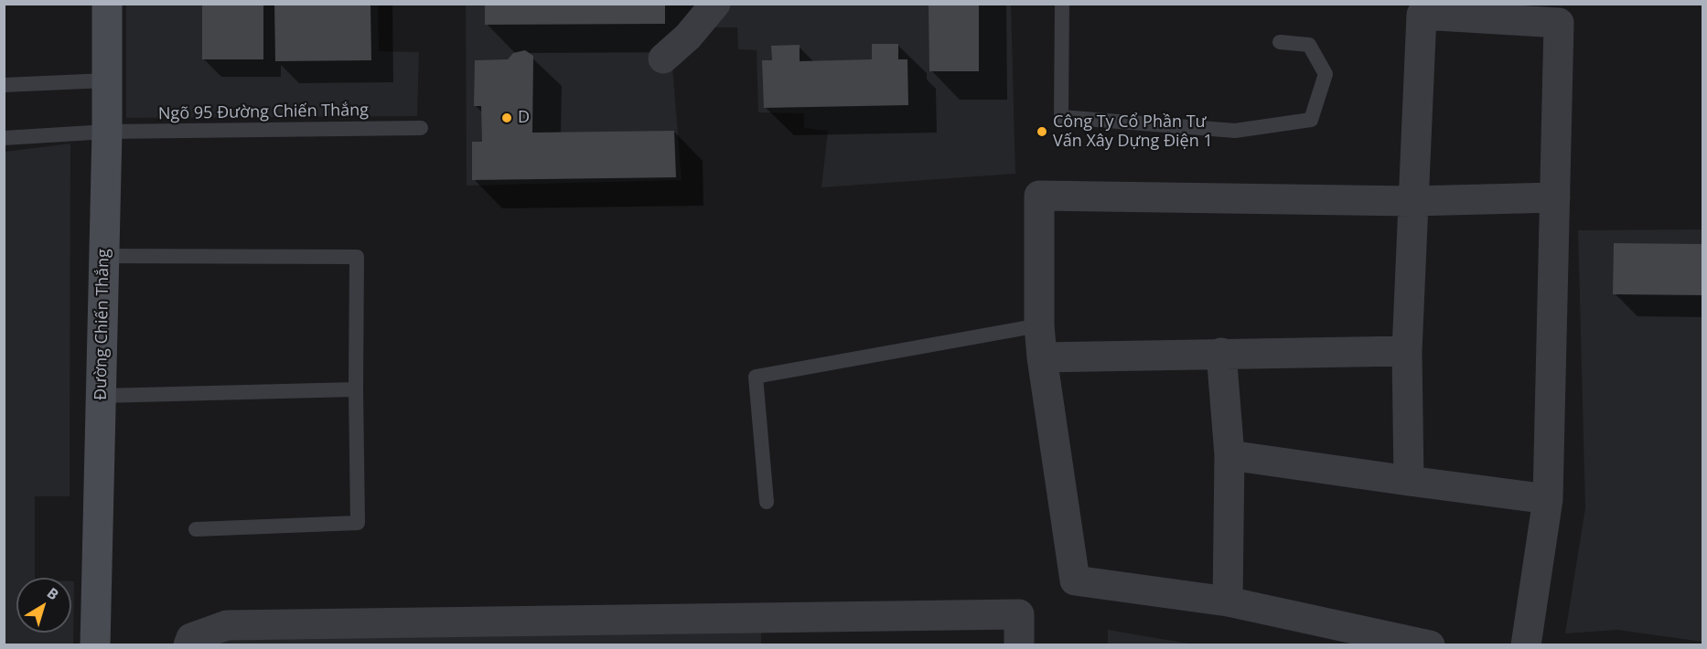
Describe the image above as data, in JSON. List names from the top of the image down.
{
  "streets": {
    "street": ["Đường Chiến Thắng"],
    "lane": ["Ngõ 95 Đường Chiến Thắng"]
  },
  "crossings": [
    ["Ngõ 95 Đường Chiến Thắng", "Đường Chiến Thắng"]
  ],
  "places": ["D", "Công Ty Cổ Phần Tư Vấn Xây Dựng Điện 1"],
  "north": "top right"
}
